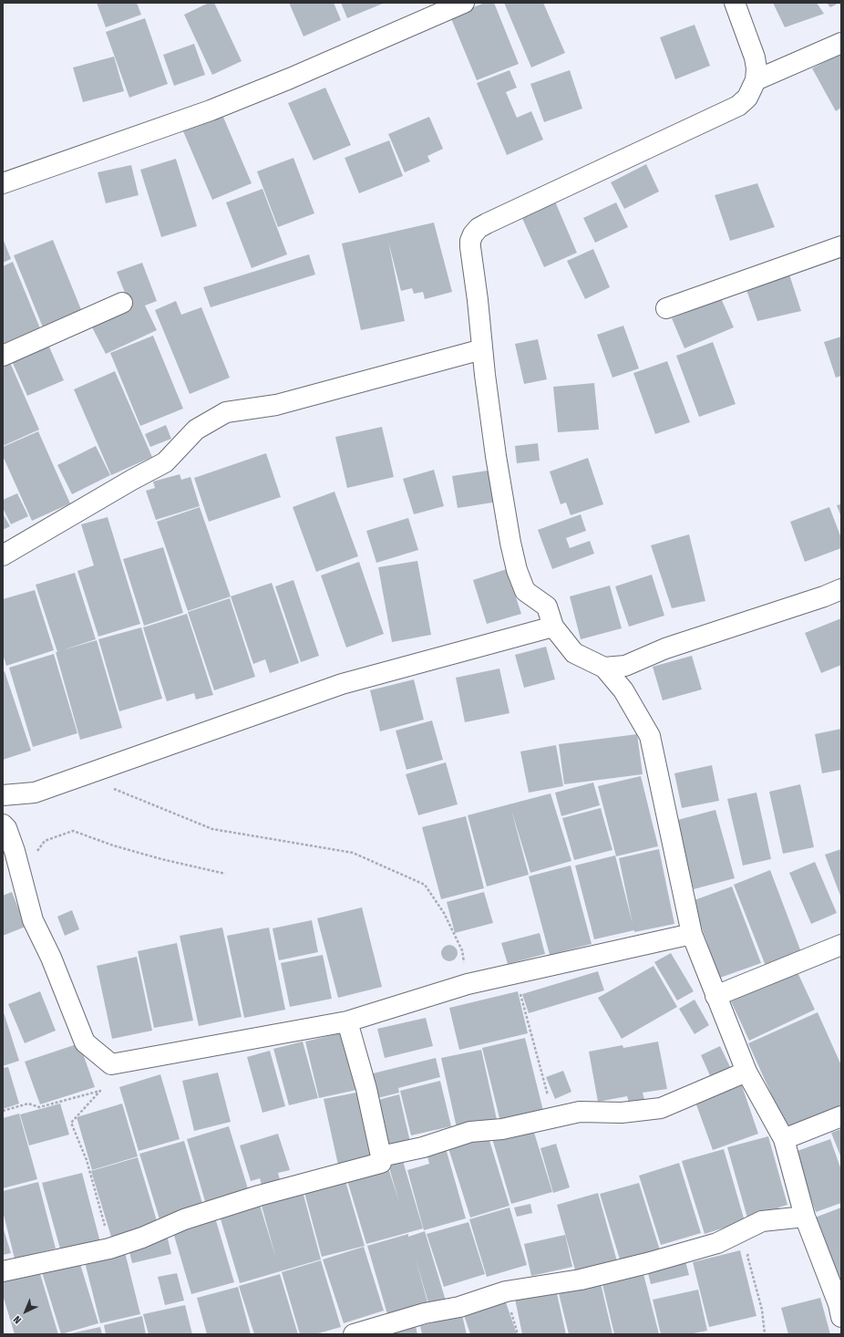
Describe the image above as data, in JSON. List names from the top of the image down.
{
  "north": "bottom left"
}
